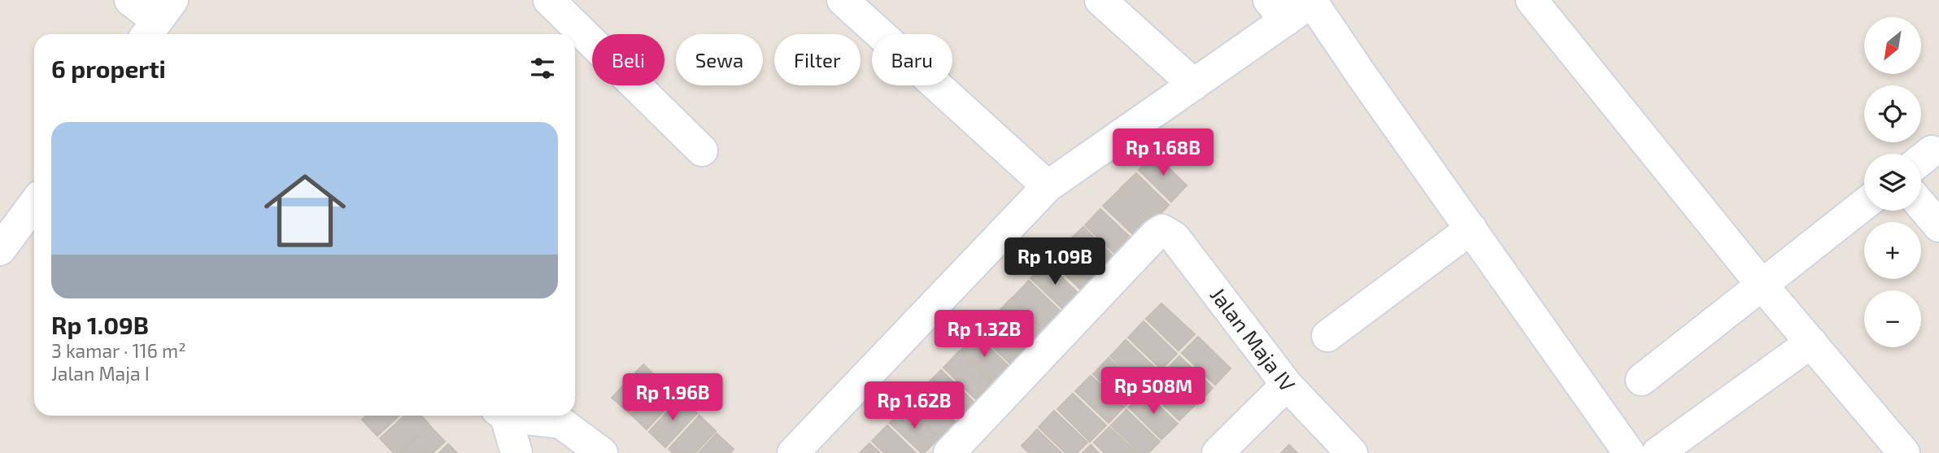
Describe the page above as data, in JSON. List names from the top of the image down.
{
  "streets": {
    "street": ["Jalan Maja IV"]
  },
  "north": "bottom left",
  "page": {
    "map_buttons": ["+", "−"],
    "chip": [
      "Beli",
      "Sewa",
      "Filter",
      "Baru"
    ],
    "heading": "6 properti",
    "list": [
      {
        "name": "Rp 1.09B",
        "note": "3 kamar · 116 m² · Jalan Maja I"
      }
    ],
    "price": [
      "Rp 1.68B",
      "Rp 1.09B",
      "Rp 1.32B",
      "Rp 508M",
      "Rp 1.96B",
      "Rp 1.62B"
    ]
  }
}
